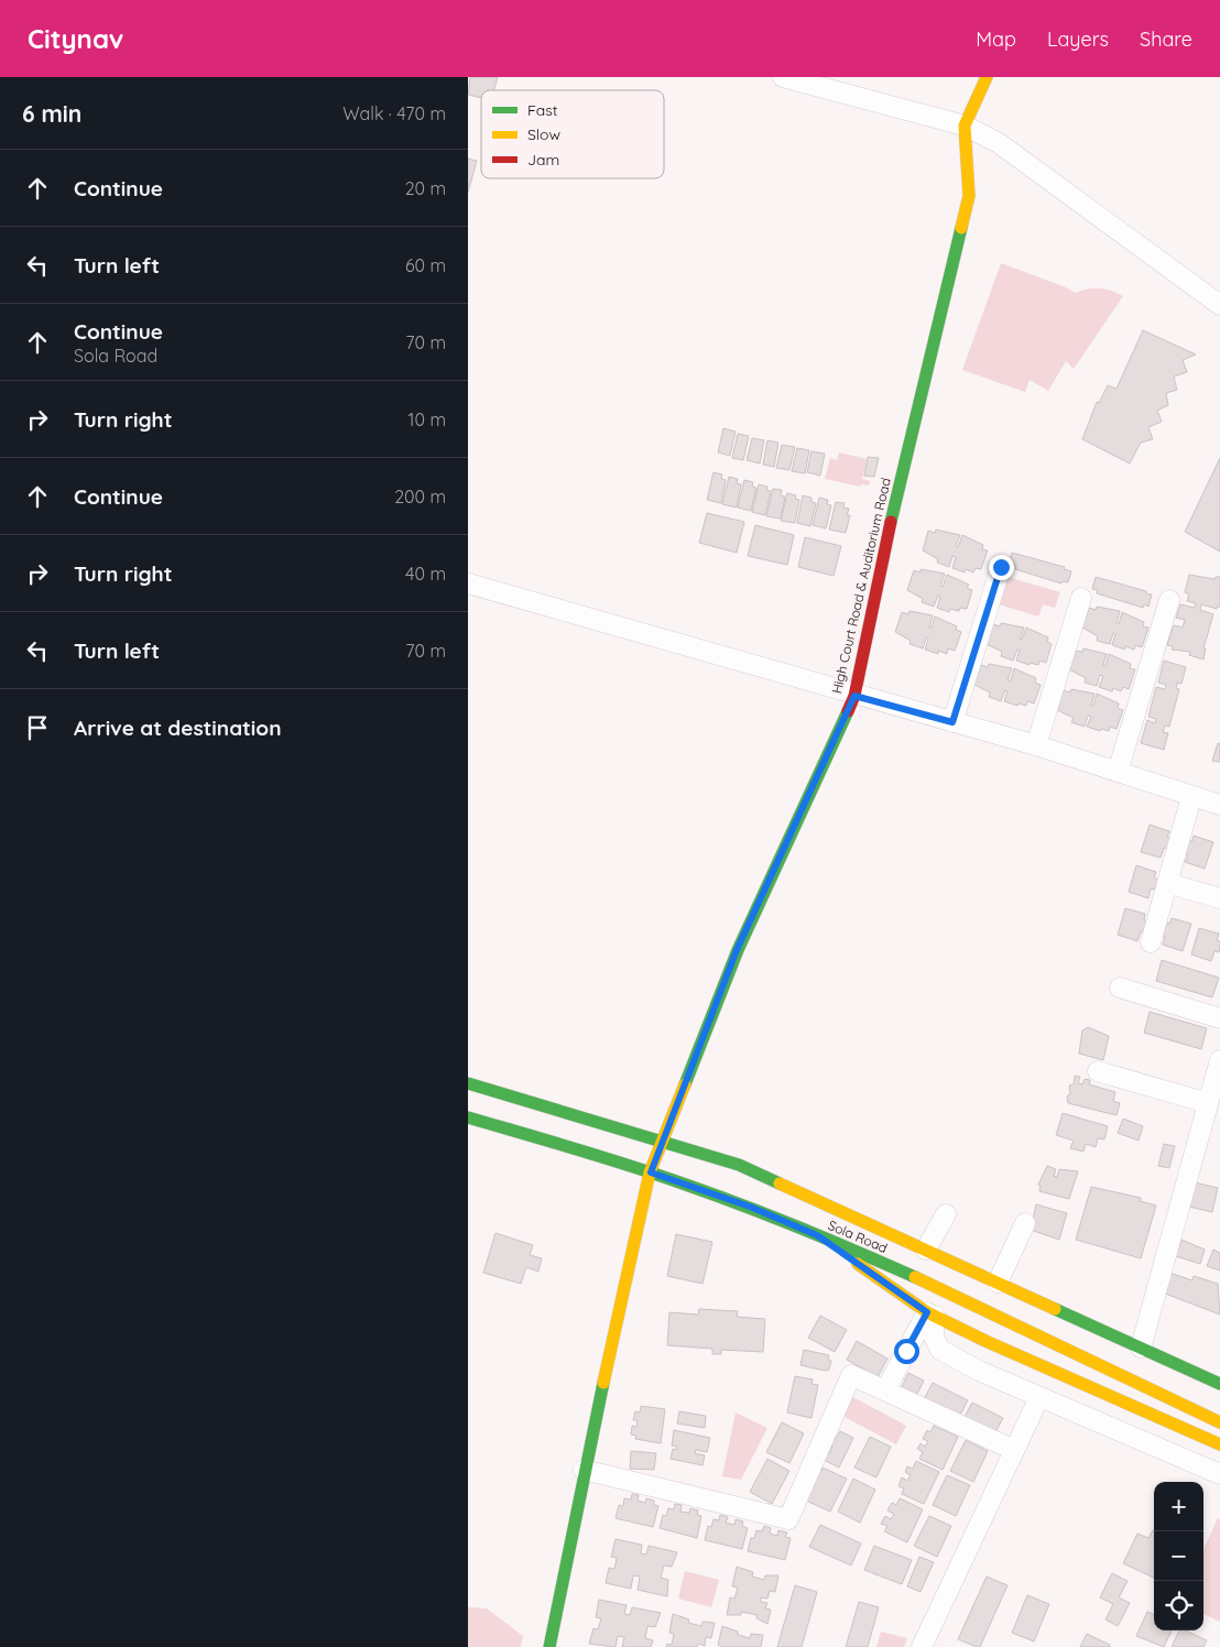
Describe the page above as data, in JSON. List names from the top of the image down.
{
  "streets": {
    "main road": ["High Court Road & Auditorium Road", "Sola Road"]
  },
  "crossings": [
    ["High Court Road & Auditorium Road", "Sola Road"]
  ],
  "legend": ["Fast", "Slow", "Jam"],
  "page": {
    "header": "Citynav",
    "nav": ["Map", "Layers", "Share"],
    "heading": ["6 min", "Walk · 470 m"],
    "list": [
      ["Continue", "20 m"],
      ["Turn left", "60 m"],
      ["Continue", "Sola Road", "70 m"],
      ["Turn right", "10 m"],
      ["Continue", "200 m"],
      ["Turn right", "40 m"],
      ["Turn left", "70 m"],
      "Arrive at destination"
    ],
    "map_buttons": ["+", "−"]
  }
}
